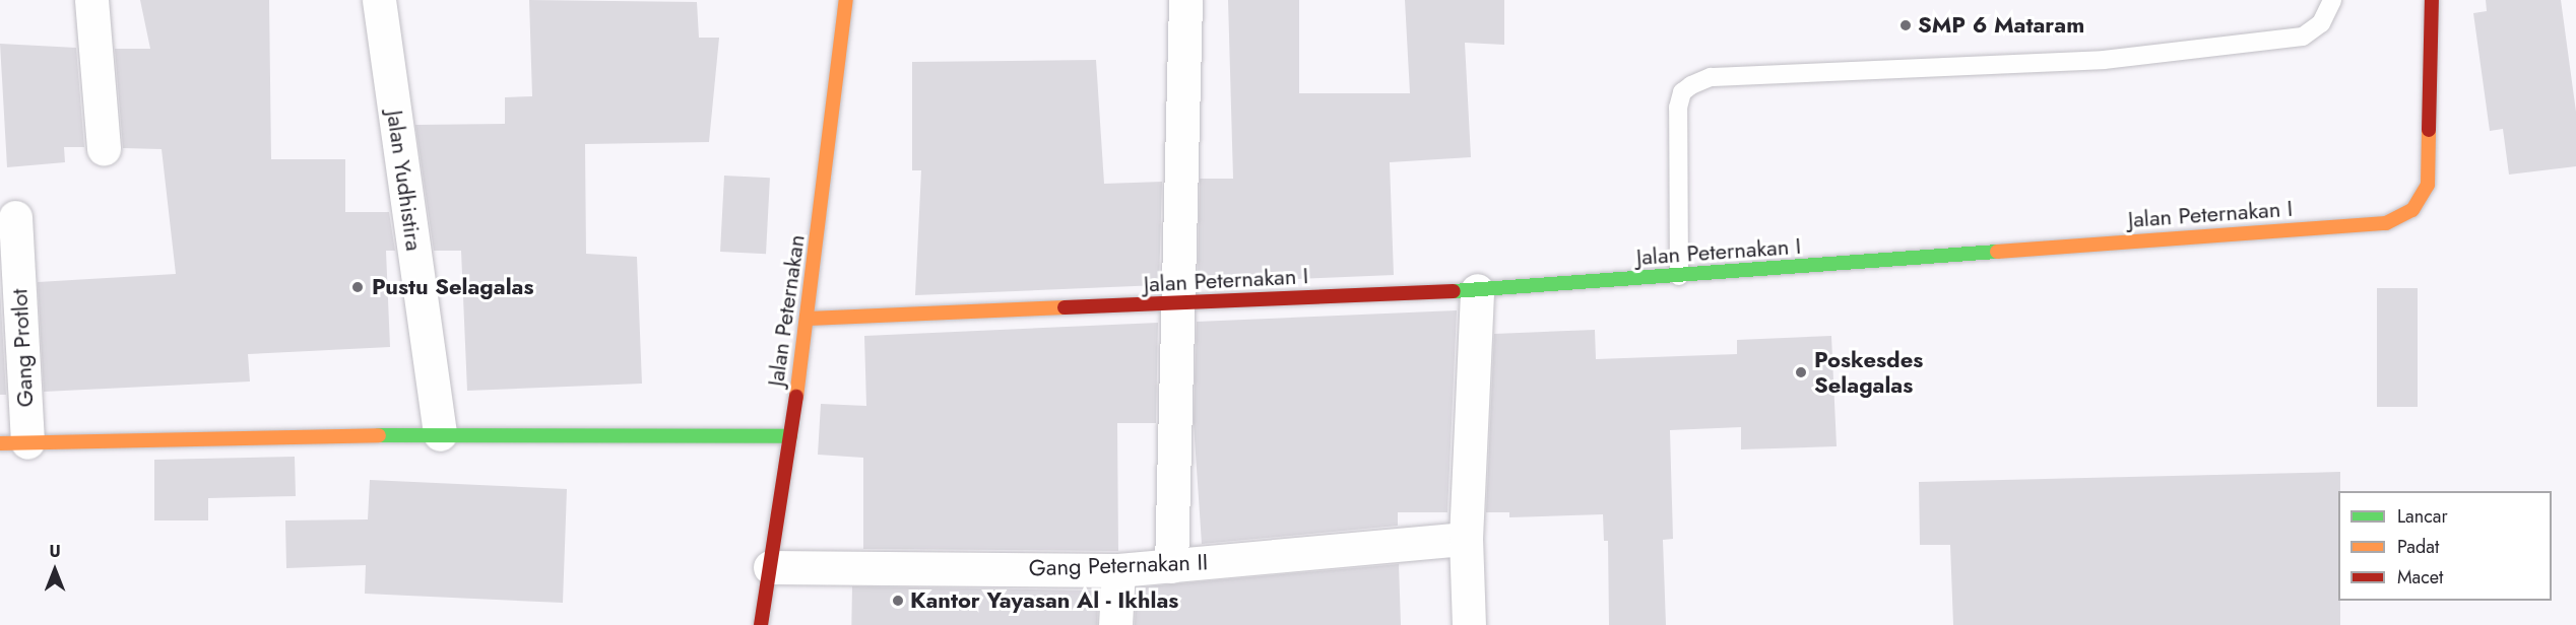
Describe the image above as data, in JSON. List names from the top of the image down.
{
  "streets": {
    "street": [
      "Jalan Yudhistira",
      "Jalan Peternakan I",
      "Jalan Peternakan",
      "Gang Protlot",
      "Gang Peternakan II"
    ]
  },
  "crossings": [
    ["Jalan Peternakan I", "Jalan Peternakan"],
    ["Jalan Peternakan", "Gang Peternakan II"]
  ],
  "places": [
    "SMP 6 Mataram",
    "Pustu Selagalas",
    "Poskesdes Selagalas",
    "Kantor Yayasan Al - Ikhlas"
  ],
  "legend": ["Lancar", "Padat", "Macet"],
  "north": "top"
}
